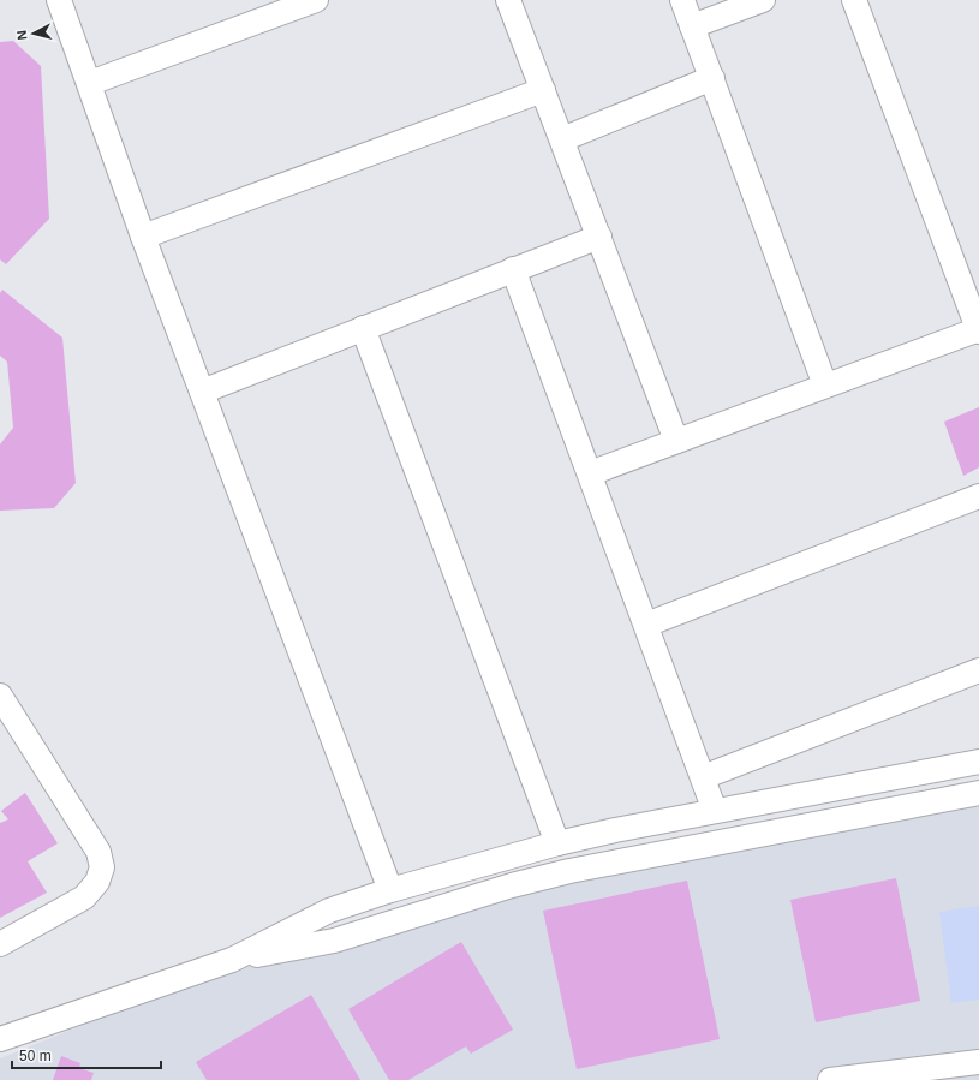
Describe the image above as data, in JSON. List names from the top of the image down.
{
  "scale_bar": "50 m",
  "north": "left"
}
